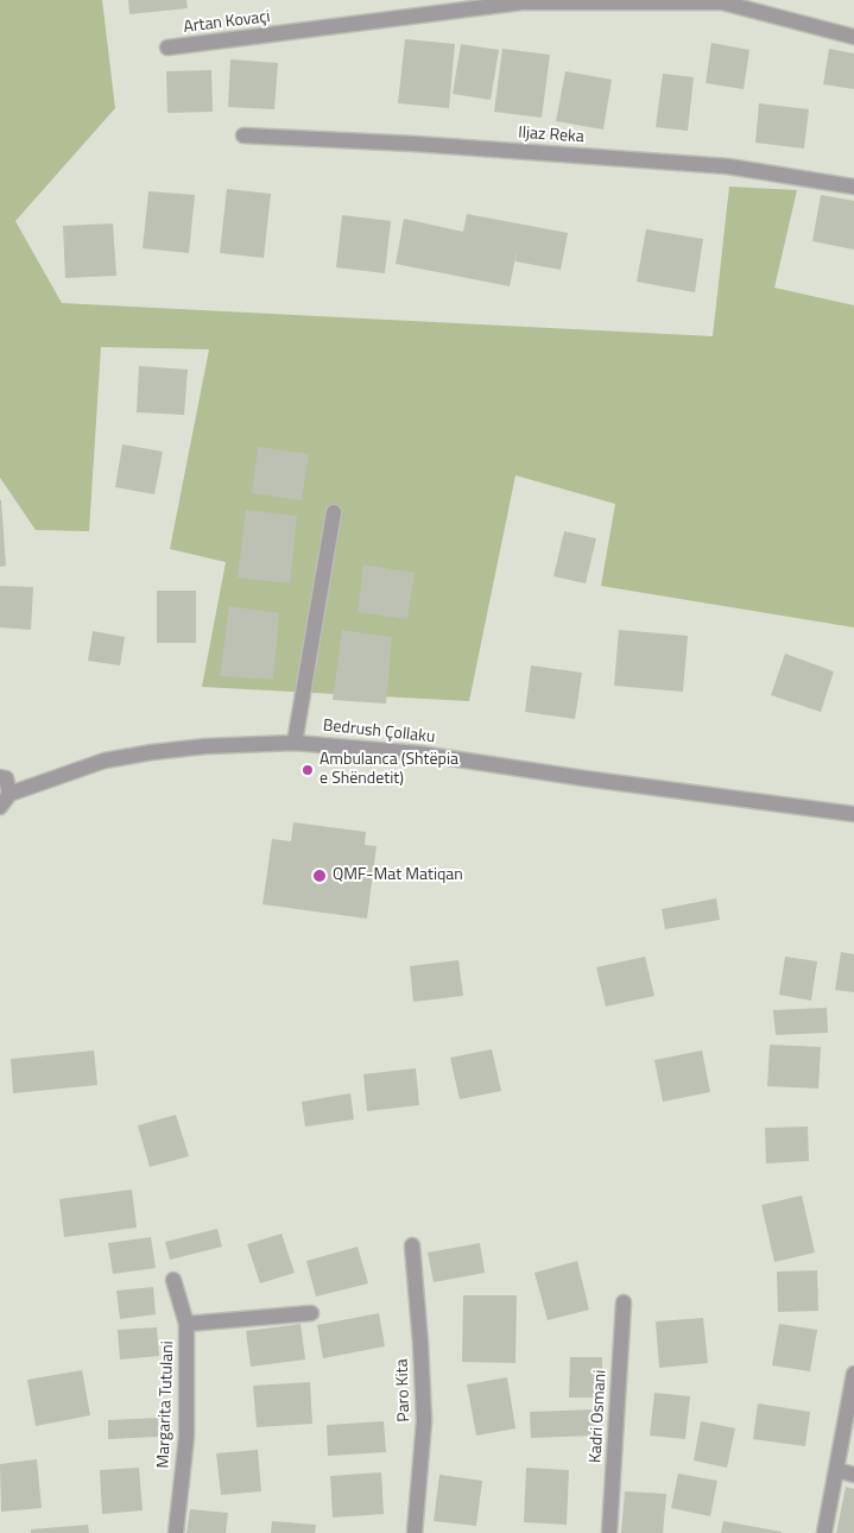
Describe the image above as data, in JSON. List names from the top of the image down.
{
  "streets": {
    "street": [
      "Artan Kovaçi",
      "Iljaz Reka",
      "Bedrush Çollaku",
      "Paro Kita",
      "Margarita Tutulani",
      "Kadri Osmani"
    ]
  },
  "places": ["Ambulanca (Shtëpia e Shëndetit)", "QMF-Mat Matiqan"]
}
